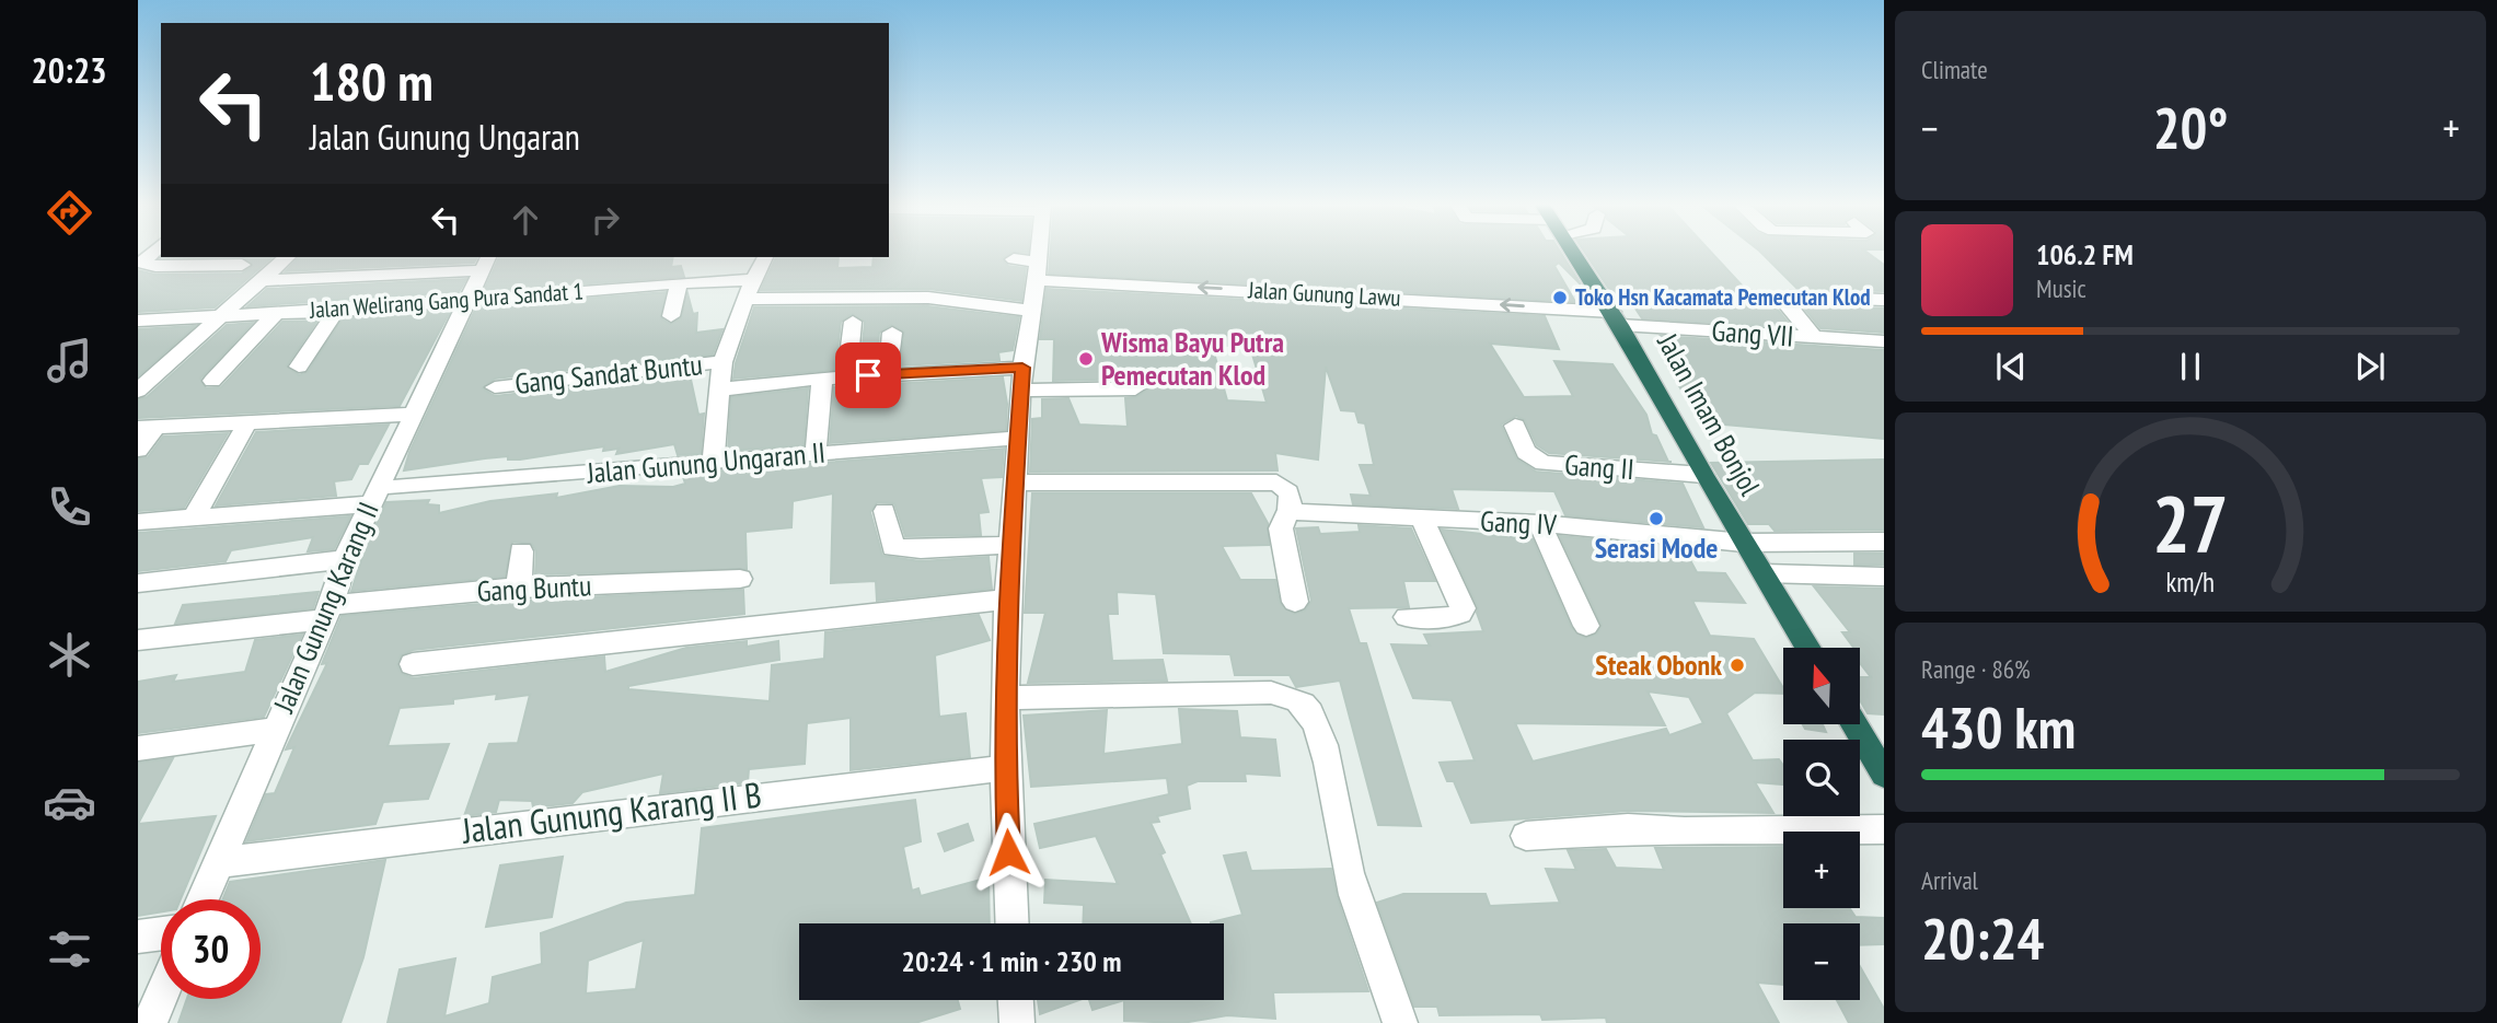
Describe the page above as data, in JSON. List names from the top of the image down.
{
  "streets": {
    "highway": ["Jalan Imam Bonjol"],
    "street": [
      "Jalan Gunung Lawu",
      "Jalan Welirang Gang Pura Sandat 1",
      "Gang VII",
      "Gang Sandat Buntu",
      "Jalan Gunung Ungaran II",
      "Gang II",
      "Gang IV",
      "Gang Buntu",
      "Jalan Gunung Karang II",
      "Jalan Gunung Karang II B"
    ]
  },
  "crossings": [
    ["Jalan Gunung Lawu", "Gang VII"],
    ["Jalan Gunung Lawu", "Jalan Imam Bonjol"],
    ["Jalan Welirang Gang Pura Sandat 1", "Jalan Gunung Karang II"],
    ["Gang VII", "Jalan Imam Bonjol"],
    ["Jalan Imam Bonjol", "Gang II"],
    ["Jalan Imam Bonjol", "Gang IV"],
    ["Gang Buntu", "Jalan Gunung Karang II"],
    ["Jalan Gunung Karang II", "Jalan Gunung Karang II B"]
  ],
  "places": [
    "Toko Hsn Kacamata Pemecutan Klod",
    "Wisma Bayu Putra Pemecutan Klod",
    "Serasi Mode",
    "Steak Obonk"
  ],
  "north": "top",
  "page": {
    "tabs": "20:23",
    "tile": [
      "Climate",
      ["Range · 86%", "430 km"],
      ["Arrival", "20:24"]
    ],
    "turn": ["180 m", "Jalan Gunung Ungaran"],
    "heat": ["−", "20°", "+"],
    "song": ["106.2 FM", "Music"],
    "map_buttons": ["+", "−"],
    "limit": "30",
    "trip": "20:24 · 1 min · 230 m",
    "gauge": ["27", "km/h"]
  }
}
